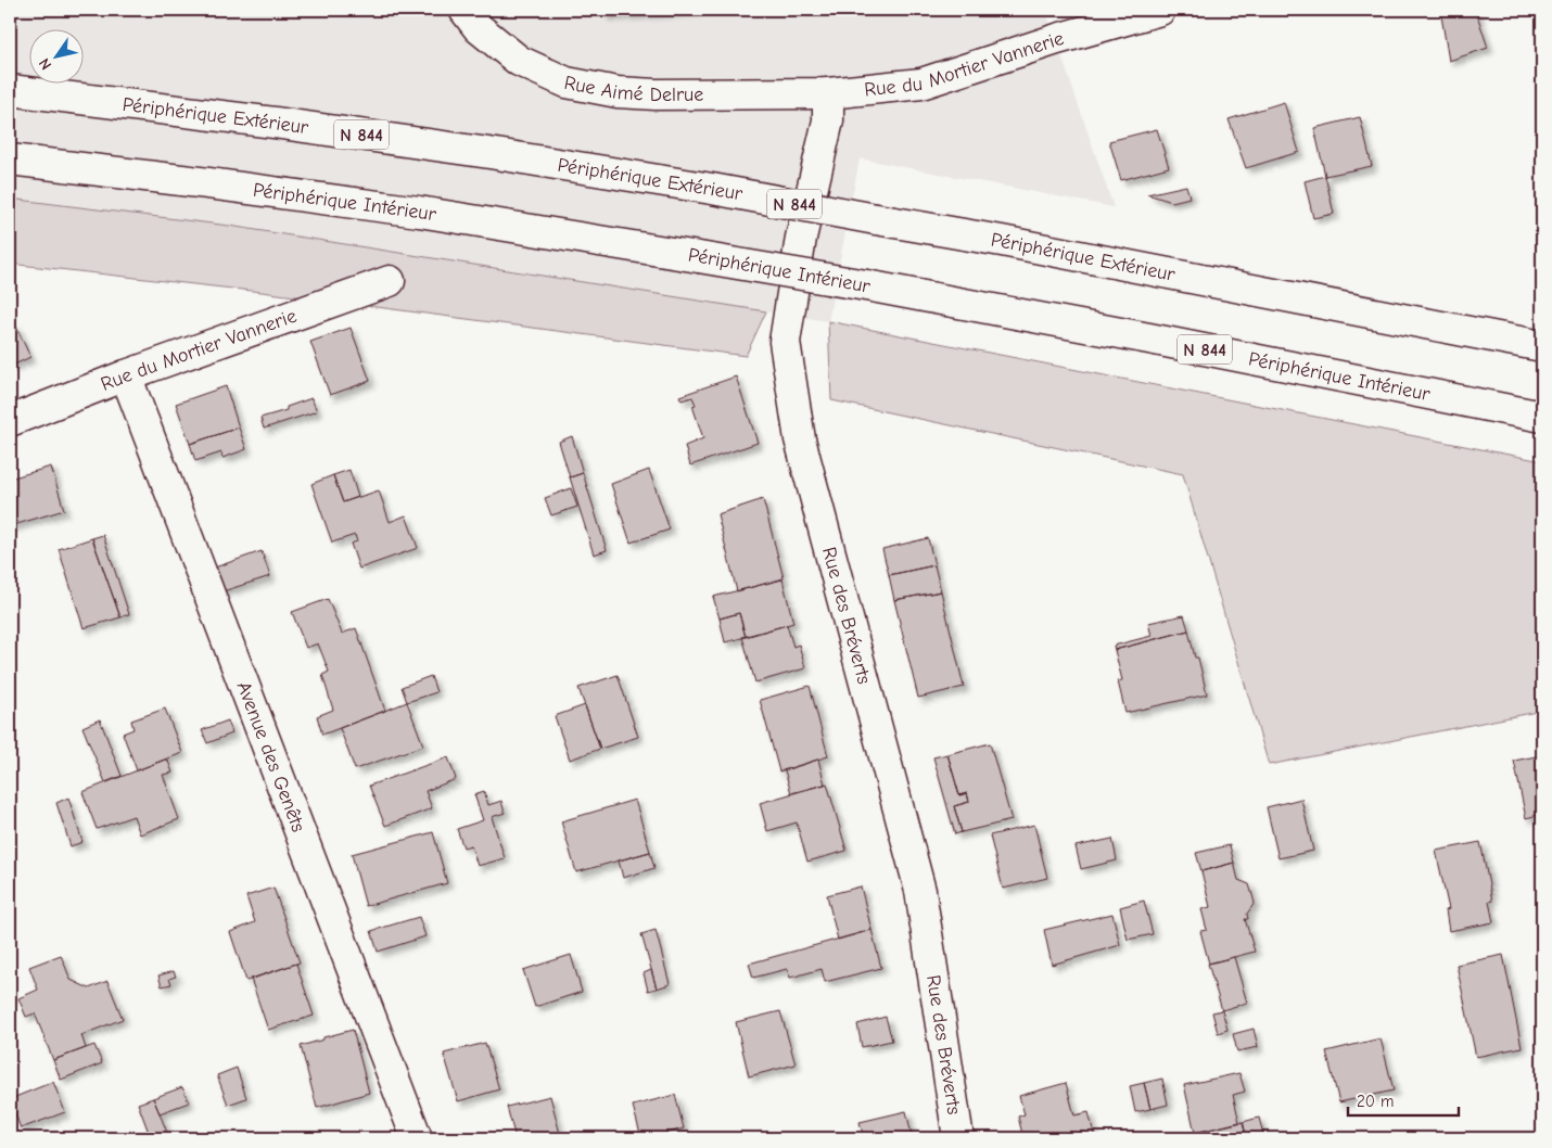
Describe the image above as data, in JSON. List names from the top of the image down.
{
  "streets": {
    "main road": [
      "Rue du Mortier Vannerie",
      "Rue Aimé Delrue",
      "Périphérique Extérieur",
      "N 844",
      "Périphérique Intérieur",
      "Rue des Bréverts",
      "Avenue des Genêts"
    ]
  },
  "crossings": [
    ["Rue du Mortier Vannerie", "Rue Aimé Delrue"],
    ["Rue du Mortier Vannerie", "Rue des Bréverts"],
    ["Rue du Mortier Vannerie", "Avenue des Genêts"],
    ["Rue Aimé Delrue", "Rue des Bréverts"]
  ],
  "scale_bar": "20 m",
  "north": "bottom left"
}
